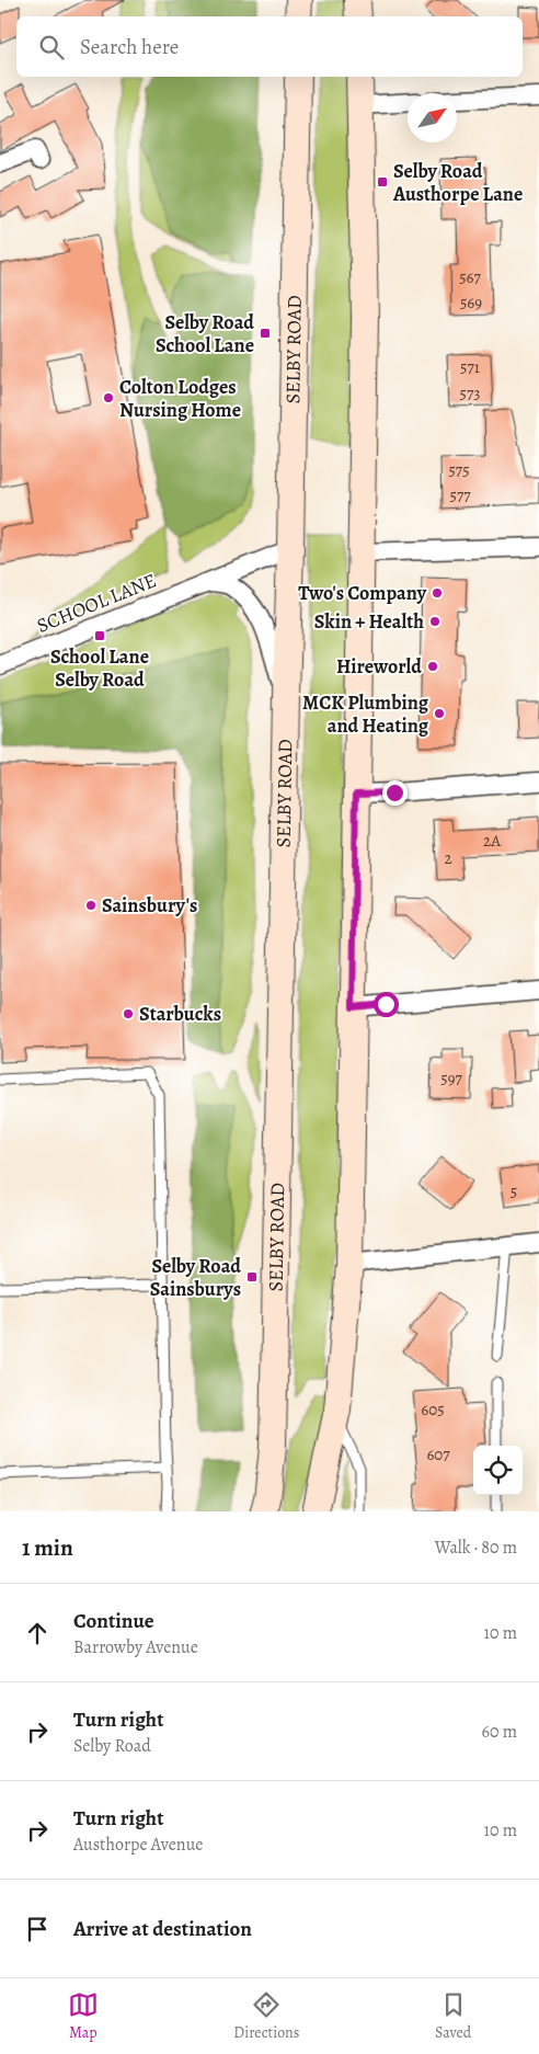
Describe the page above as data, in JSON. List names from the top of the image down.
{
  "streets": {
    "main road": ["SELBY ROAD"],
    "street": ["SCHOOL LANE"]
  },
  "crossings": [
    ["SELBY ROAD", "SCHOOL LANE"]
  ],
  "places": {
    "transit": [
      "Selby Road Austhorpe Lane",
      "Selby Road School Lane",
      "School Lane Selby Road",
      "Selby Road Sainsburys"
    ],
    "other": [
      "Colton Lodges Nursing Home",
      "Two's Company",
      "Skin + Health",
      "Hireworld",
      "MCK Plumbing and Heating",
      "Sainsbury's",
      "Starbucks"
    ]
  },
  "house_numbers": [
    "567",
    "569",
    "571",
    "573",
    "575",
    "577",
    "2A",
    "2",
    "597",
    "5",
    "605",
    "607"
  ],
  "north": "top right",
  "page": {
    "search": "Search here",
    "heading": ["1 min", "Walk · 80 m"],
    "list": [
      ["Continue", "Barrowby Avenue", "10 m"],
      ["Turn right", "Selby Road", "60 m"],
      ["Turn right", "Austhorpe Avenue", "10 m"],
      "Arrive at destination"
    ],
    "nav": ["Map", "Directions", "Saved"]
  }
}
